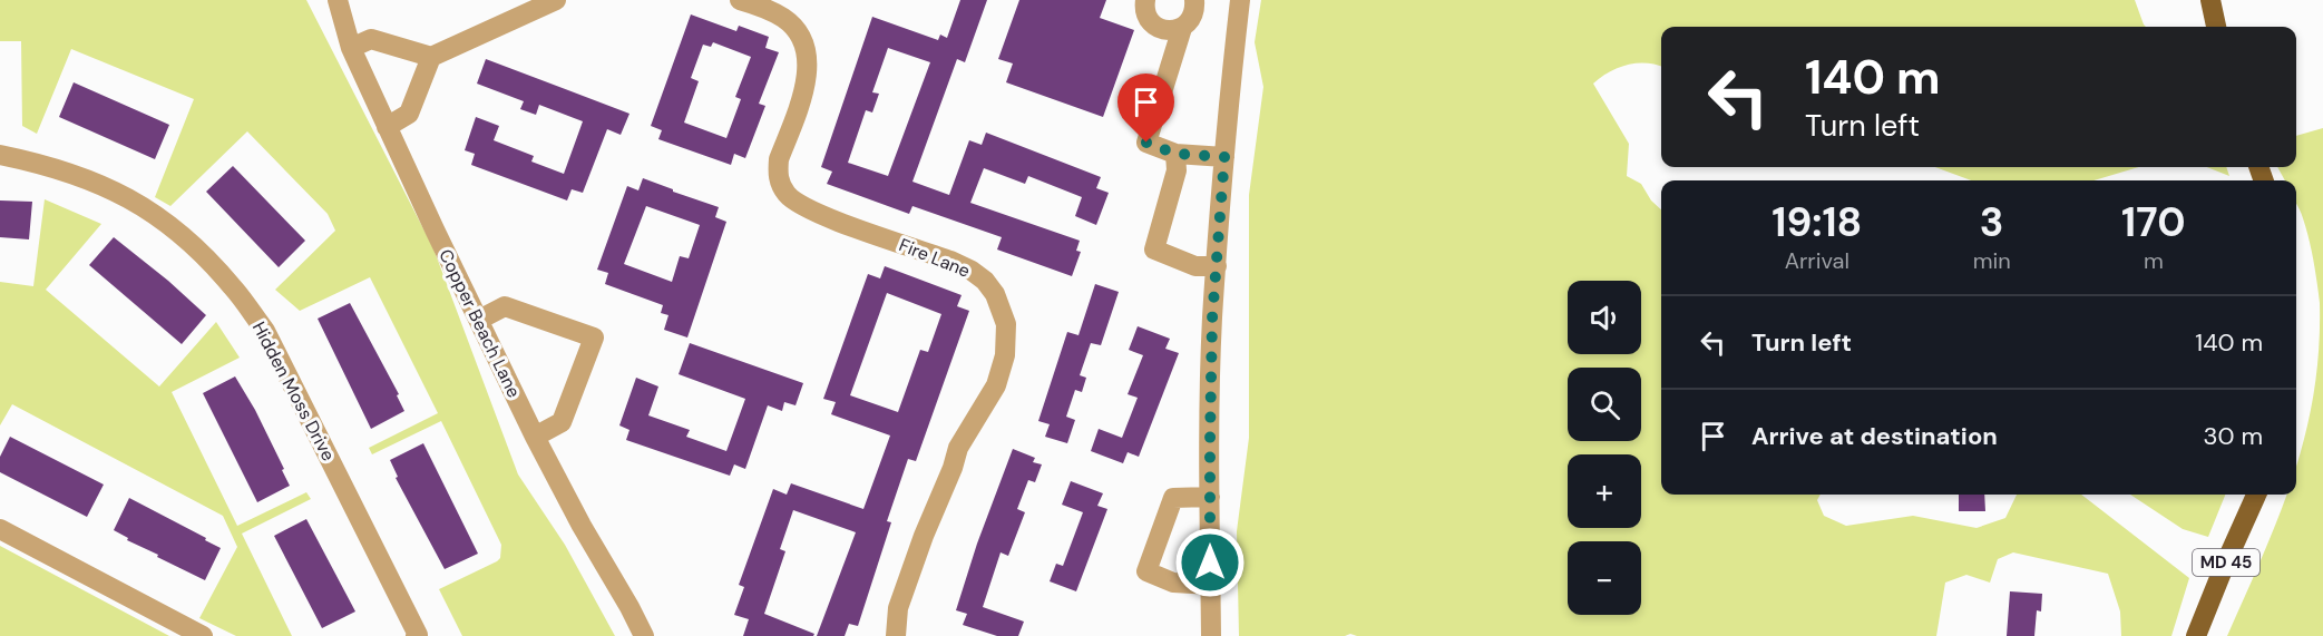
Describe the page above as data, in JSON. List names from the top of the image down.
{
  "streets": {
    "main road": ["MD 45"],
    "street": ["Fire Lane", "Copper Beach Lane", "Hidden Moss Drive"]
  },
  "page": {
    "turn": ["140 m", "Turn left"],
    "eta": [
      "19:18",
      "Arrival",
      "3",
      "min",
      "170",
      "m"
    ],
    "map_buttons": ["+", "−"],
    "list": [
      {
        "name": "Turn left",
        "value": "140 m"
      },
      {
        "name": "Arrive at destination",
        "value": "30 m"
      }
    ]
  }
}
